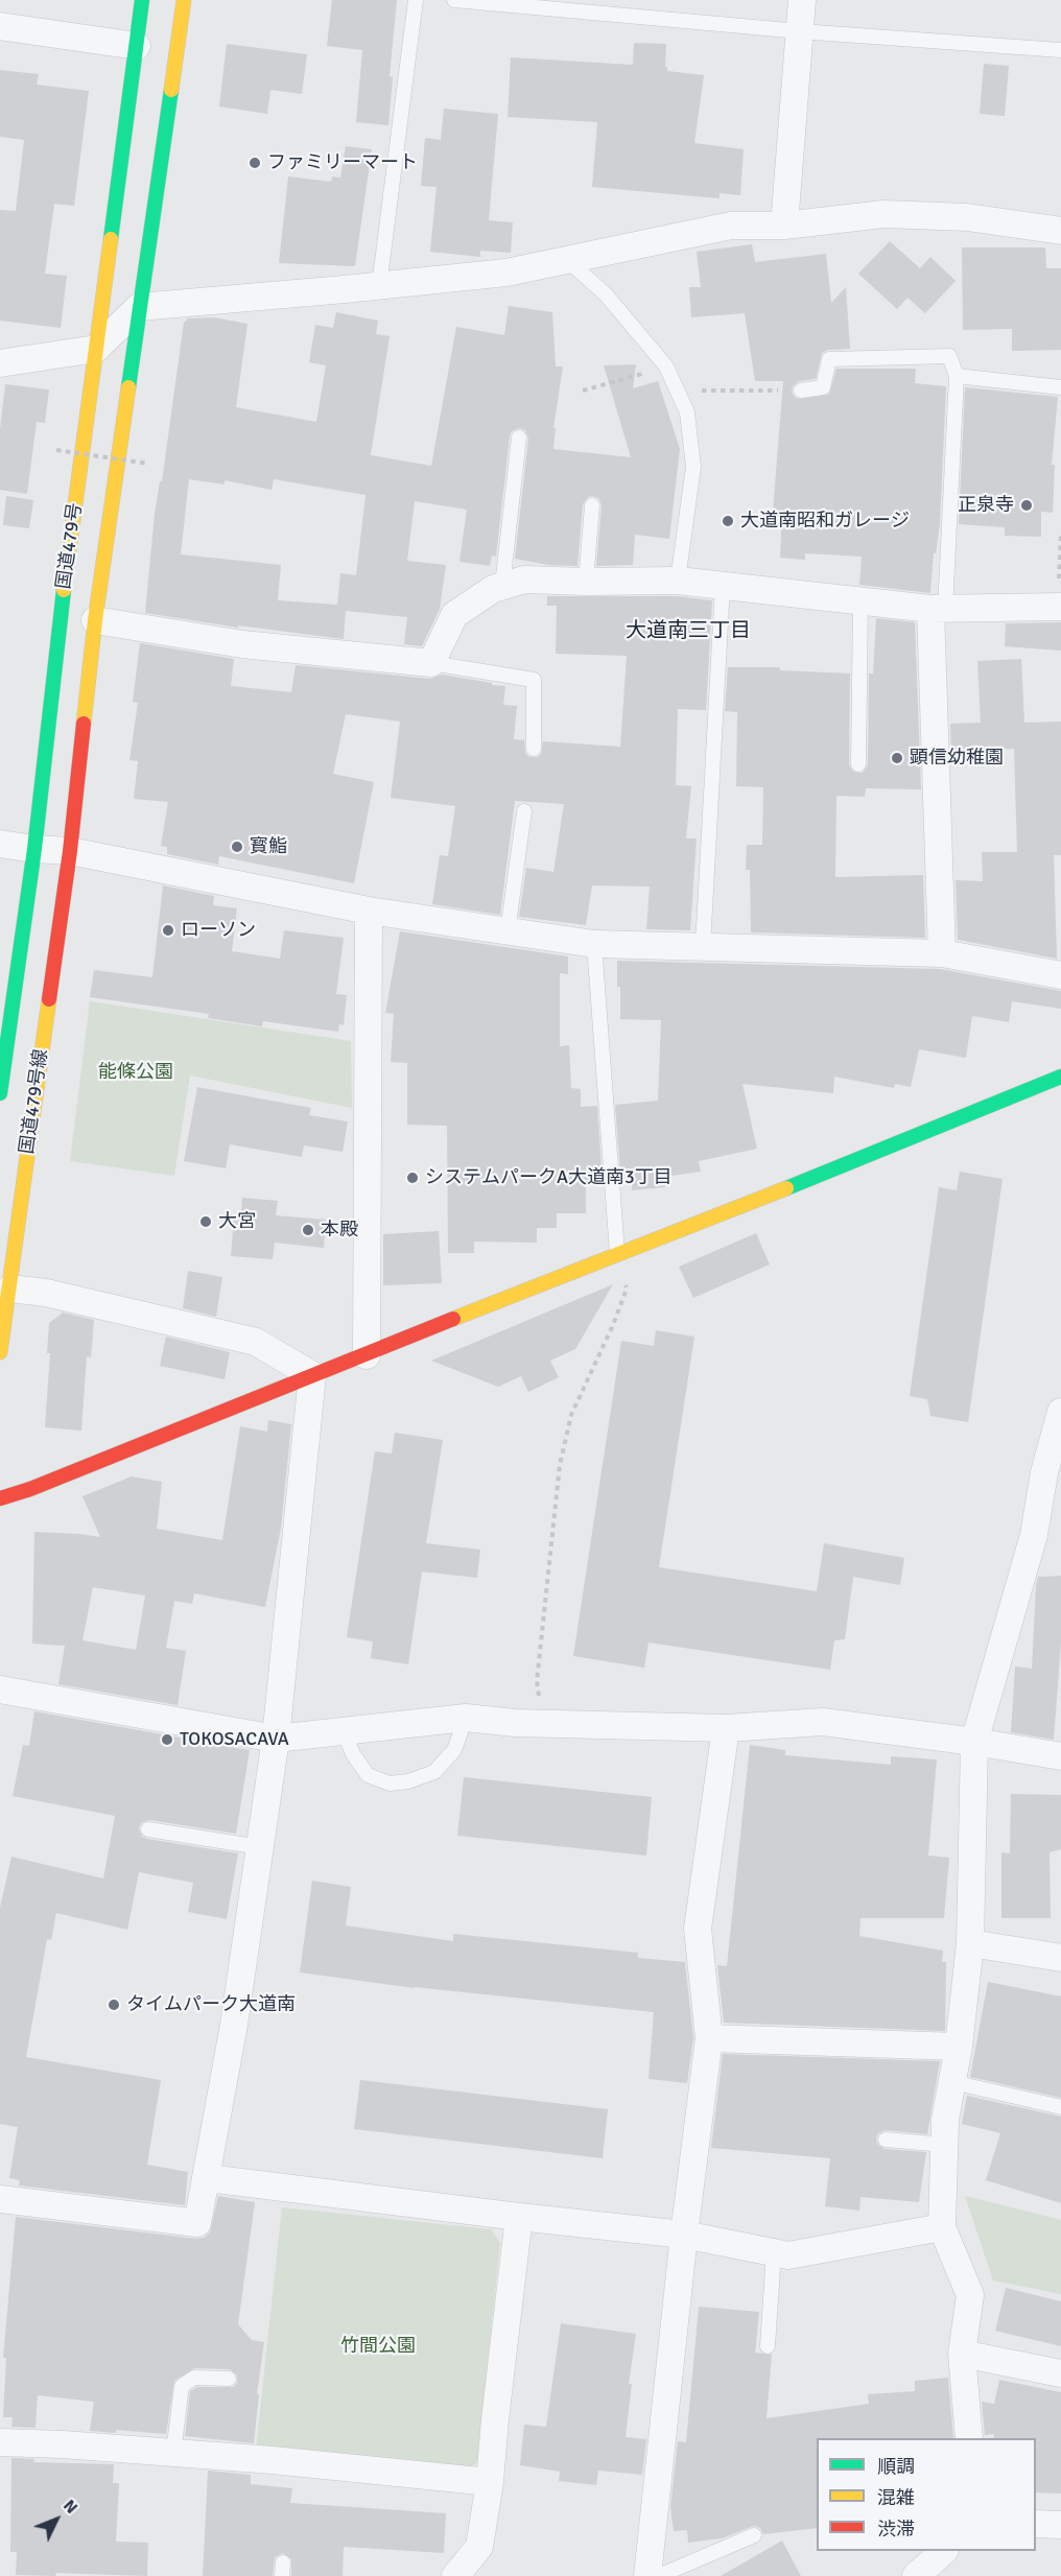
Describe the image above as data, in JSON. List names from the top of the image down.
{
  "streets": {
    "main road": ["国道479号", "国道479号線"]
  },
  "crossings": [
    ["国道479号", "国道479号線"]
  ],
  "districts": ["大道南三丁目"],
  "parks": ["能條公園", "竹間公園"],
  "places": [
    "ファミリーマート",
    "正泉寺",
    "大道南昭和ガレージ",
    "顕信幼稚園",
    "寳鮨",
    "ローソン",
    "システムパークA大道南3丁目",
    "大宮",
    "本殿",
    "TOKOSACAVA",
    "タイムパーク大道南"
  ],
  "legend": ["順調", "混雑", "渋滞"],
  "north": "top right"
}
